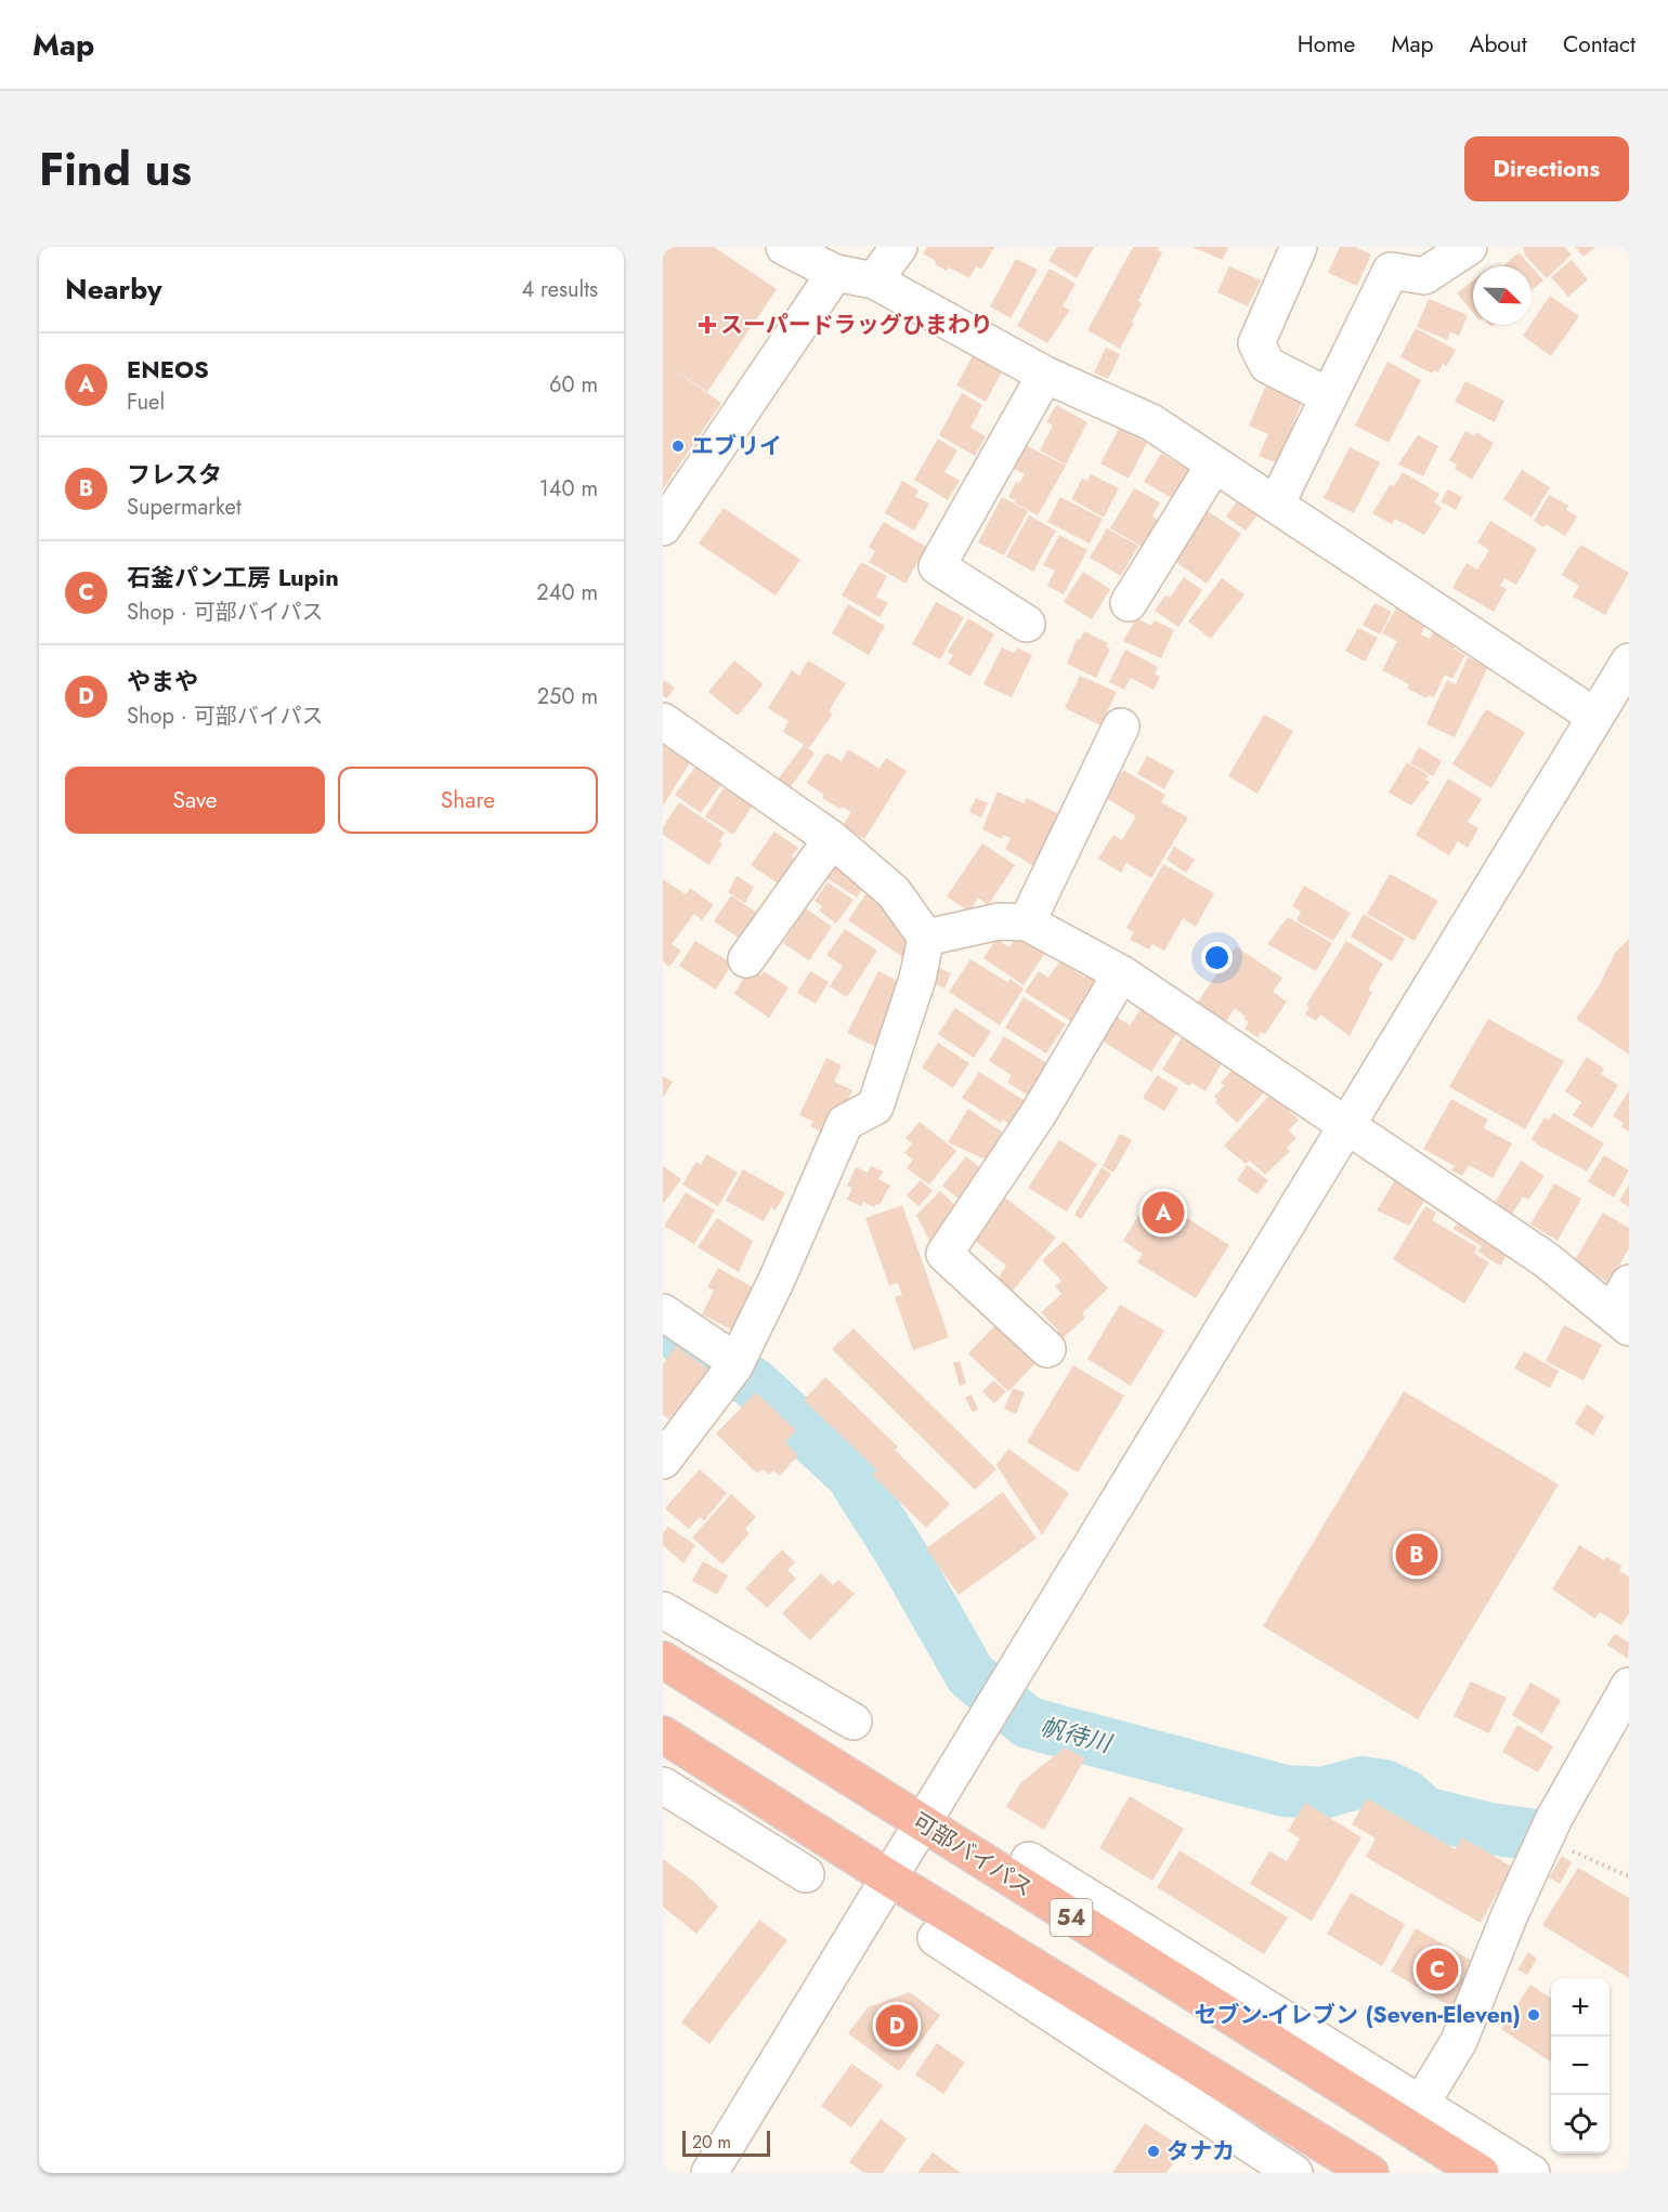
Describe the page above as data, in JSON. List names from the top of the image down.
{
  "streets": {
    "highway": ["可部バイパス", "54"]
  },
  "water": ["帆待川"],
  "places": {
    "health": ["スーパードラッグひまわり"],
    "other": ["エブリイ", "セブン-イレブン (Seven-Eleven)", "タナカ"]
  },
  "scale_bar": "20 m",
  "north": "bottom right",
  "page": {
    "header": "Map",
    "nav": [
      "Home",
      "Map",
      "About",
      "Contact"
    ],
    "title": "Find us",
    "buttons": [
      "Directions",
      ["Save", "Share"]
    ],
    "heading": ["Nearby", "4 results"],
    "list": [
      {
        "mark": "A",
        "name": "ENEOS",
        "note": "Fuel",
        "value": "60 m"
      },
      {
        "mark": "B",
        "name": "フレスタ",
        "note": "Supermarket",
        "value": "140 m"
      },
      {
        "mark": "C",
        "name": "石釜パン工房 Lupin",
        "note": "Shop · 可部バイパス",
        "value": "240 m"
      },
      {
        "mark": "D",
        "name": "やまや",
        "note": "Shop · 可部バイパス",
        "value": "250 m"
      }
    ],
    "pins": [
      "A",
      "B",
      "C",
      "D"
    ],
    "map_buttons": ["+", "−"],
    "scale": "20 m"
  }
}
